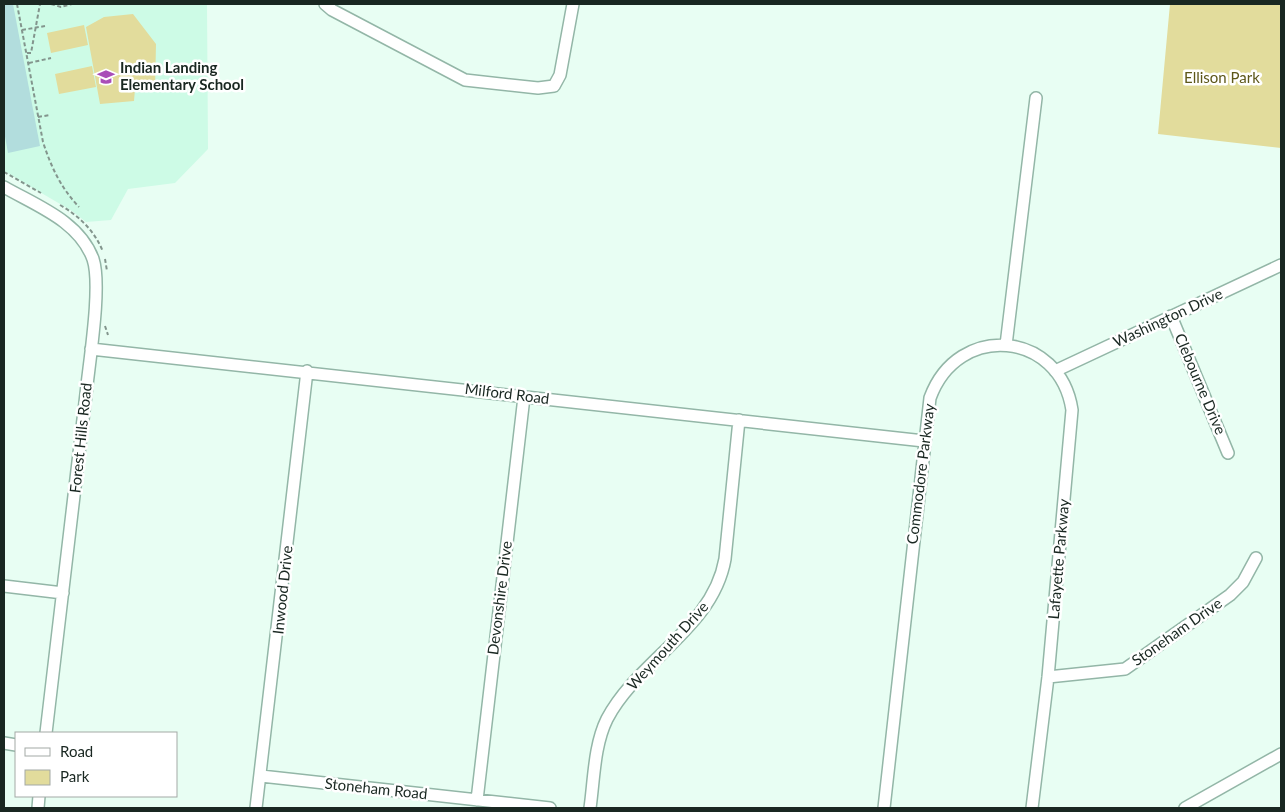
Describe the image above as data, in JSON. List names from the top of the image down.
{
  "streets": {
    "street": [
      "Washington Drive",
      "Clebourne Drive",
      "Milford Road",
      "Forest Hills Road",
      "Commodore Parkway",
      "Lafayette Parkway",
      "Inwood Drive",
      "Devonshire Drive",
      "Stoneham Drive",
      "Weymouth Drive",
      "Stoneham Road"
    ]
  },
  "crossings": [
    ["Washington Drive", "Clebourne Drive"],
    ["Washington Drive", "Lafayette Parkway"],
    ["Milford Road", "Forest Hills Road"],
    ["Milford Road", "Commodore Parkway"],
    ["Milford Road", "Inwood Drive"],
    ["Milford Road", "Devonshire Drive"],
    ["Milford Road", "Weymouth Drive"],
    ["Commodore Parkway", "Lafayette Parkway"],
    ["Lafayette Parkway", "Stoneham Drive"],
    ["Inwood Drive", "Stoneham Road"],
    ["Devonshire Drive", "Stoneham Road"]
  ],
  "parks": ["Ellison Park"],
  "places": {
    "school or university": ["Indian Landing Elementary School"]
  },
  "legend": ["Road", "Park"]
}
